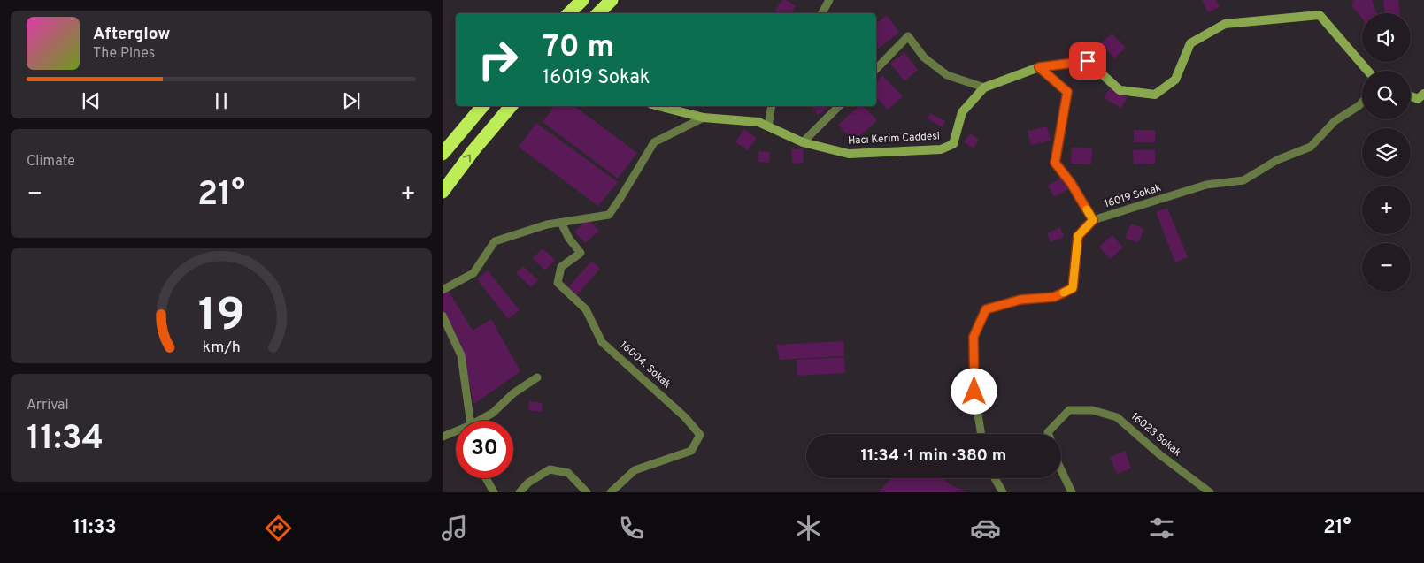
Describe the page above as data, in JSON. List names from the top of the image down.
{
  "streets": {
    "street": [
      "Hacı Kerim Caddesi",
      "16019 Sokak",
      "16004. Sokak",
      "16023 Sokak"
    ]
  },
  "page": {
    "map_buttons": ["+", "−"],
    "turn": ["70 m", "16019 Sokak"],
    "song": ["Afterglow", "The Pines"],
    "tile": [
      "Climate",
      ["Arrival", "11:34"]
    ],
    "heat": ["−", "21°", "+"],
    "limit": "30",
    "trip": "11:34 · 1 min · 380 m",
    "tabs": ["11:33", "21°"],
    "gauge": ["19", "km/h"]
  }
}
